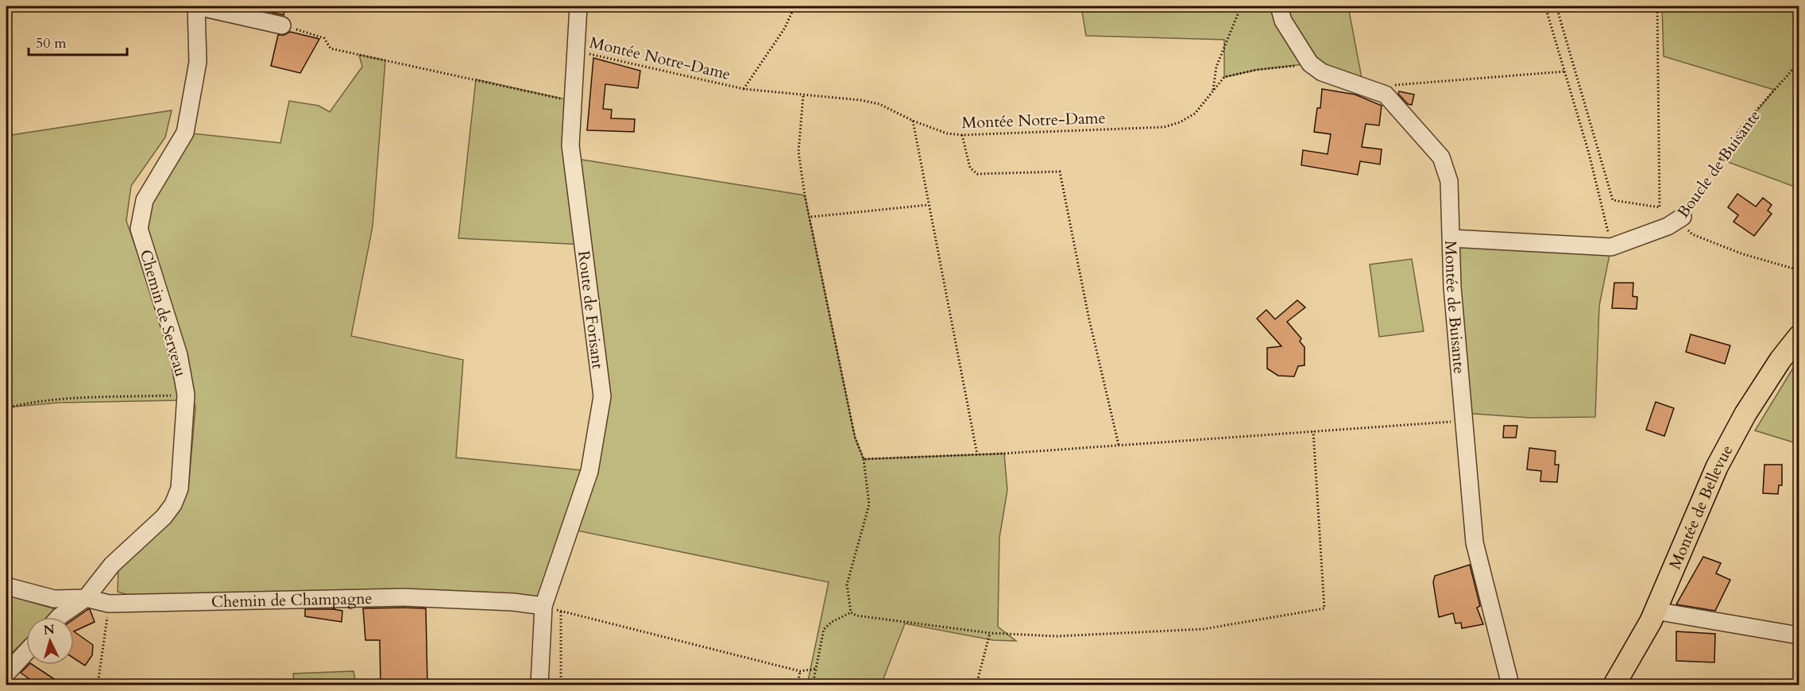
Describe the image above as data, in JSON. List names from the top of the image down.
{
  "streets": {
    "main road": ["Montée de Bellevue"],
    "street": [
      "Boucle de Buisante",
      "Montée de Buisante",
      "Route de Forisant",
      "Chemin de Serveau",
      "Chemin de Champagne"
    ],
    "path": ["Montée Notre-Dame"]
  },
  "crossings": [
    ["Montée Notre-Dame", "Montée de Buisante"],
    ["Montée Notre-Dame", "Route de Forisant"],
    ["Boucle de Buisante", "Montée de Buisante"],
    ["Route de Forisant", "Chemin de Champagne"],
    ["Chemin de Serveau", "Chemin de Champagne"]
  ],
  "scale_bar": "50 m",
  "north": "top"
}
